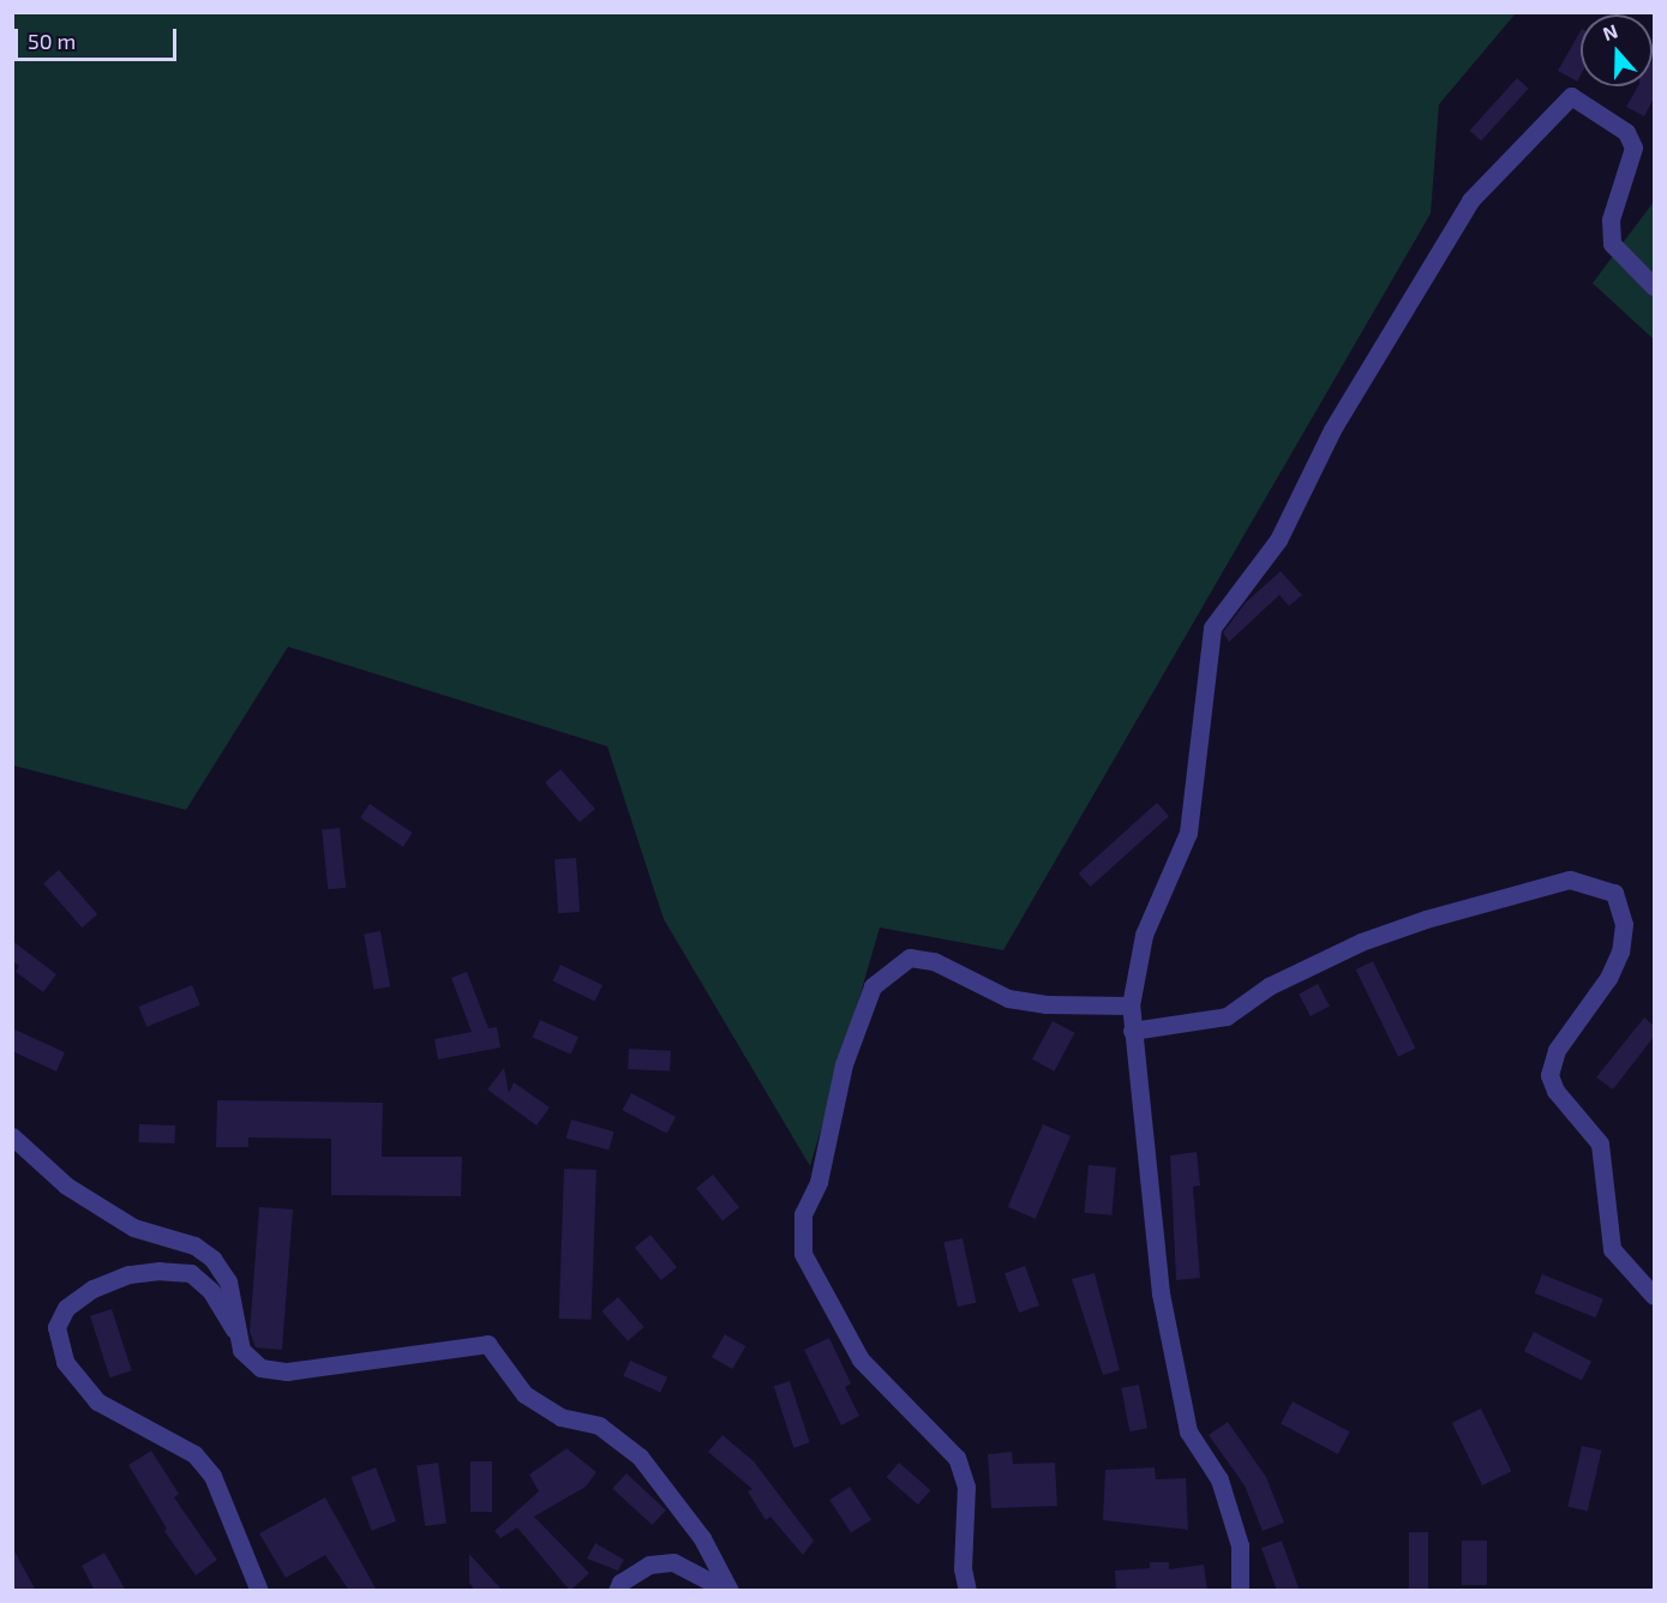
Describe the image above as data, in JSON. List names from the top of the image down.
{
  "scale_bar": "50 m",
  "north": "top"
}
